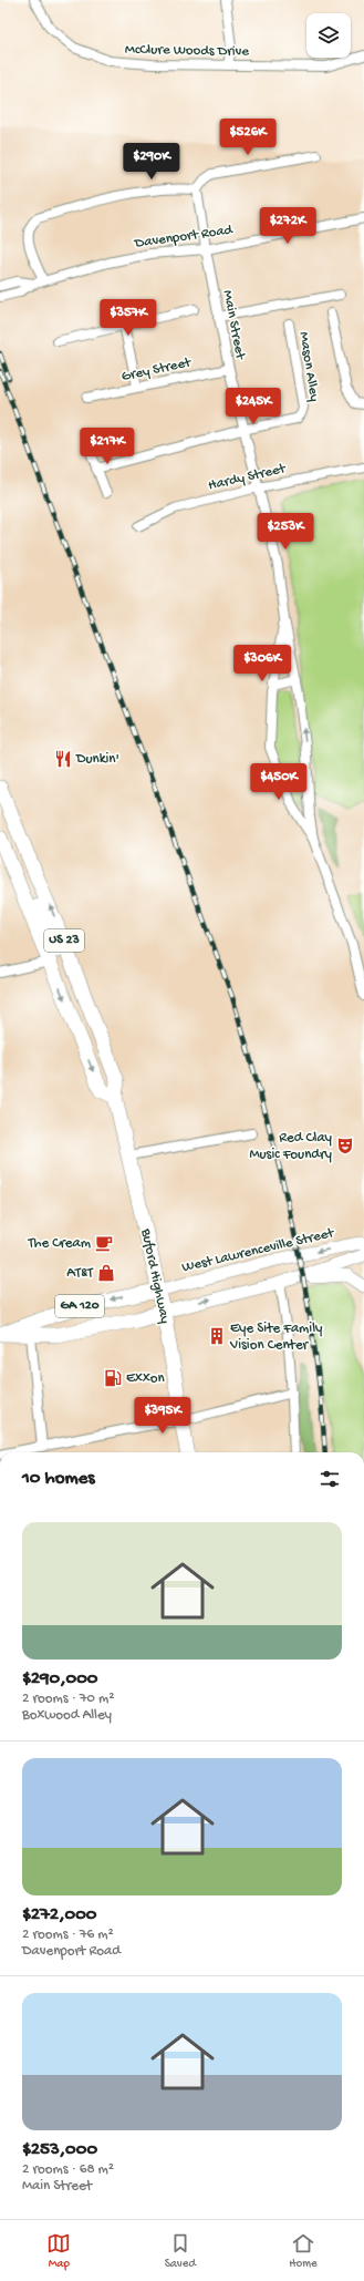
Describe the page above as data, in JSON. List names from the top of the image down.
{
  "streets": {
    "main road": [
      "US 23",
      "West Lawrenceville Street",
      "Buford Highway",
      "GA 120"
    ],
    "street": [
      "McClure Woods Drive",
      "Davenport Road",
      "Main Street",
      "Mason Alley",
      "Grey Street",
      "Hardy Street"
    ]
  },
  "crossings": [
    ["Davenport Road", "Main Street"],
    ["Main Street", "Mason Alley"],
    ["Main Street", "Grey Street"],
    ["Main Street", "Hardy Street"],
    ["US 23", "Buford Highway"],
    ["West Lawrenceville Street", "Buford Highway"],
    ["West Lawrenceville Street", "GA 120"],
    ["Buford Highway", "GA 120"]
  ],
  "places": {
    "restaurant": ["Dunkin'"],
    "theatre": ["Red Clay Music Foundry"],
    "cafe": ["The Cream"],
    "shop": ["AT&T"],
    "building": ["Eye Site Family Vision Center"],
    "fuel station": ["Exxon"]
  },
  "page": {
    "price": [
      "$526K",
      "$290K",
      "$272K",
      "$357K",
      "$245K",
      "$217K",
      "$253K",
      "$306K",
      "$450K",
      "$395K"
    ],
    "heading": "10 homes",
    "list": [
      {
        "name": "$290,000",
        "note": "2 rooms · 70 m² · Boxwood Alley"
      },
      {
        "name": "$272,000",
        "note": "2 rooms · 76 m² · Davenport Road"
      },
      {
        "name": "$253,000",
        "note": "2 rooms · 68 m² · Main Street"
      }
    ],
    "tabs": ["Map", "Saved", "Home"]
  }
}
